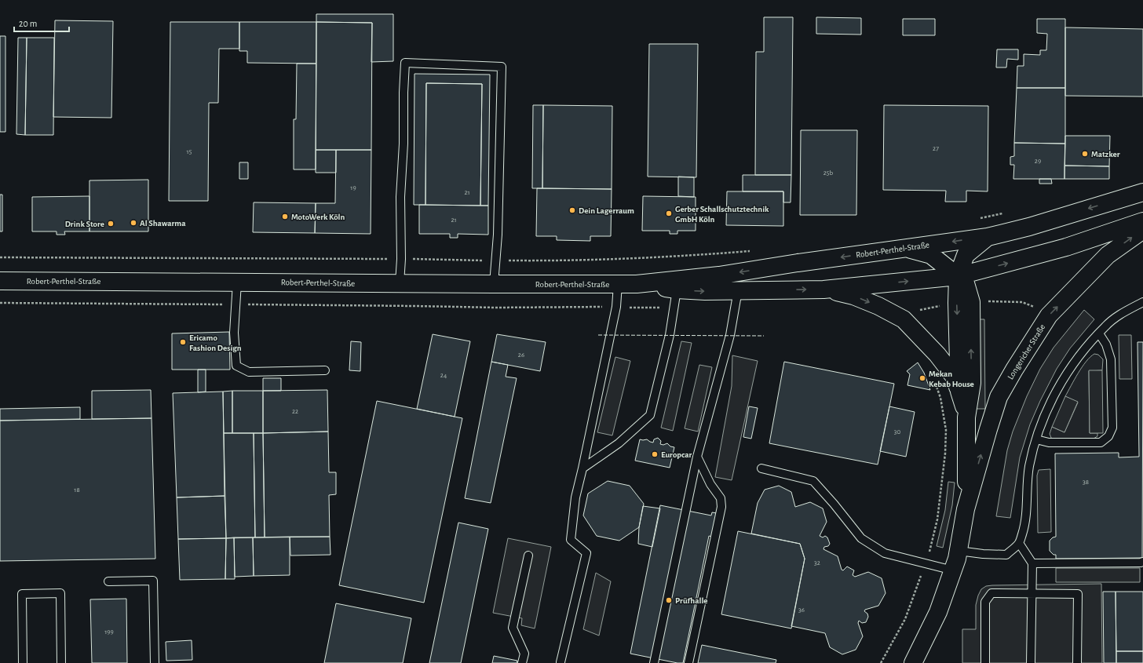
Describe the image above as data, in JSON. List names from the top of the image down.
{
  "streets": {
    "street": ["Robert-Perthel-Straße", "Longericher Straße"]
  },
  "crossings": [
    ["Robert-Perthel-Straße", "Longericher Straße"]
  ],
  "places": [
    "Matzker",
    "Dein Lagerraum",
    "Gerber Schallschutztechnik GmbH Köln",
    "MotoWerk Köln",
    "Al Shawarma",
    "Drink Store",
    "Ericamo Fashion Design",
    "Mekan Kebab House",
    "Europcar",
    "Prüfhalle"
  ],
  "house_numbers": [
    "27",
    "15",
    "29",
    "25b",
    "19",
    "21",
    "21",
    "26",
    "24",
    "22",
    "30",
    "38",
    "18",
    "32",
    "36",
    "199"
  ],
  "scale_bar": "20 m"
}
